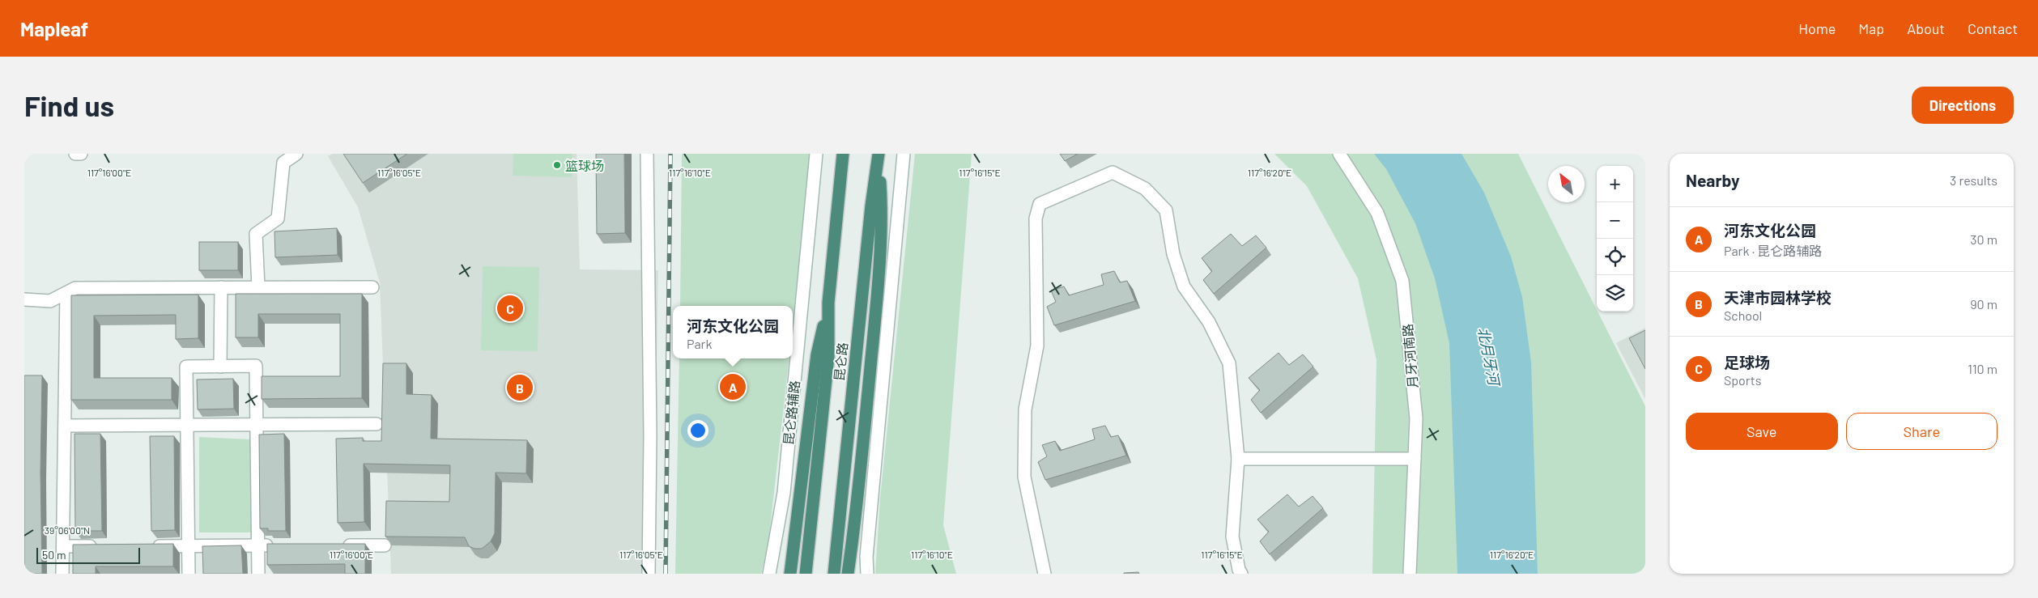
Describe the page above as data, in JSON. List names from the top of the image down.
{
  "streets": {
    "highway": ["昆仑路"],
    "street": ["月牙河南路", "昆仑路辅路"]
  },
  "water": ["北月牙河"],
  "places": ["篮球场"],
  "scale_bar": "50 m",
  "north": "top left",
  "page": {
    "header": "Mapleaf",
    "nav": [
      "Home",
      "Map",
      "About",
      "Contact"
    ],
    "buttons": [
      "Directions",
      ["Save", "Share"]
    ],
    "title": "Find us",
    "heading": ["Nearby", "3 results"],
    "map_buttons": ["+", "−"],
    "list": [
      {
        "mark": "A",
        "name": "河东文化公园",
        "note": "Park · 昆仑路辅路",
        "value": "30 m"
      },
      {
        "mark": "B",
        "name": "天津市园林学校",
        "note": "School",
        "value": "90 m"
      },
      {
        "mark": "C",
        "name": "足球场",
        "note": "Sports",
        "value": "110 m"
      }
    ],
    "pins": ["C", "A", "B"],
    "popup": ["河东文化公园", "Park"],
    "scale": "50 m"
  },
  "coordinates": [
    "117°16'00\"E",
    "117°16'05\"E",
    "117°16'20\"E",
    "117°16'10\"E",
    "117°16'15\"E",
    "39°06'00\"N"
  ]
}
